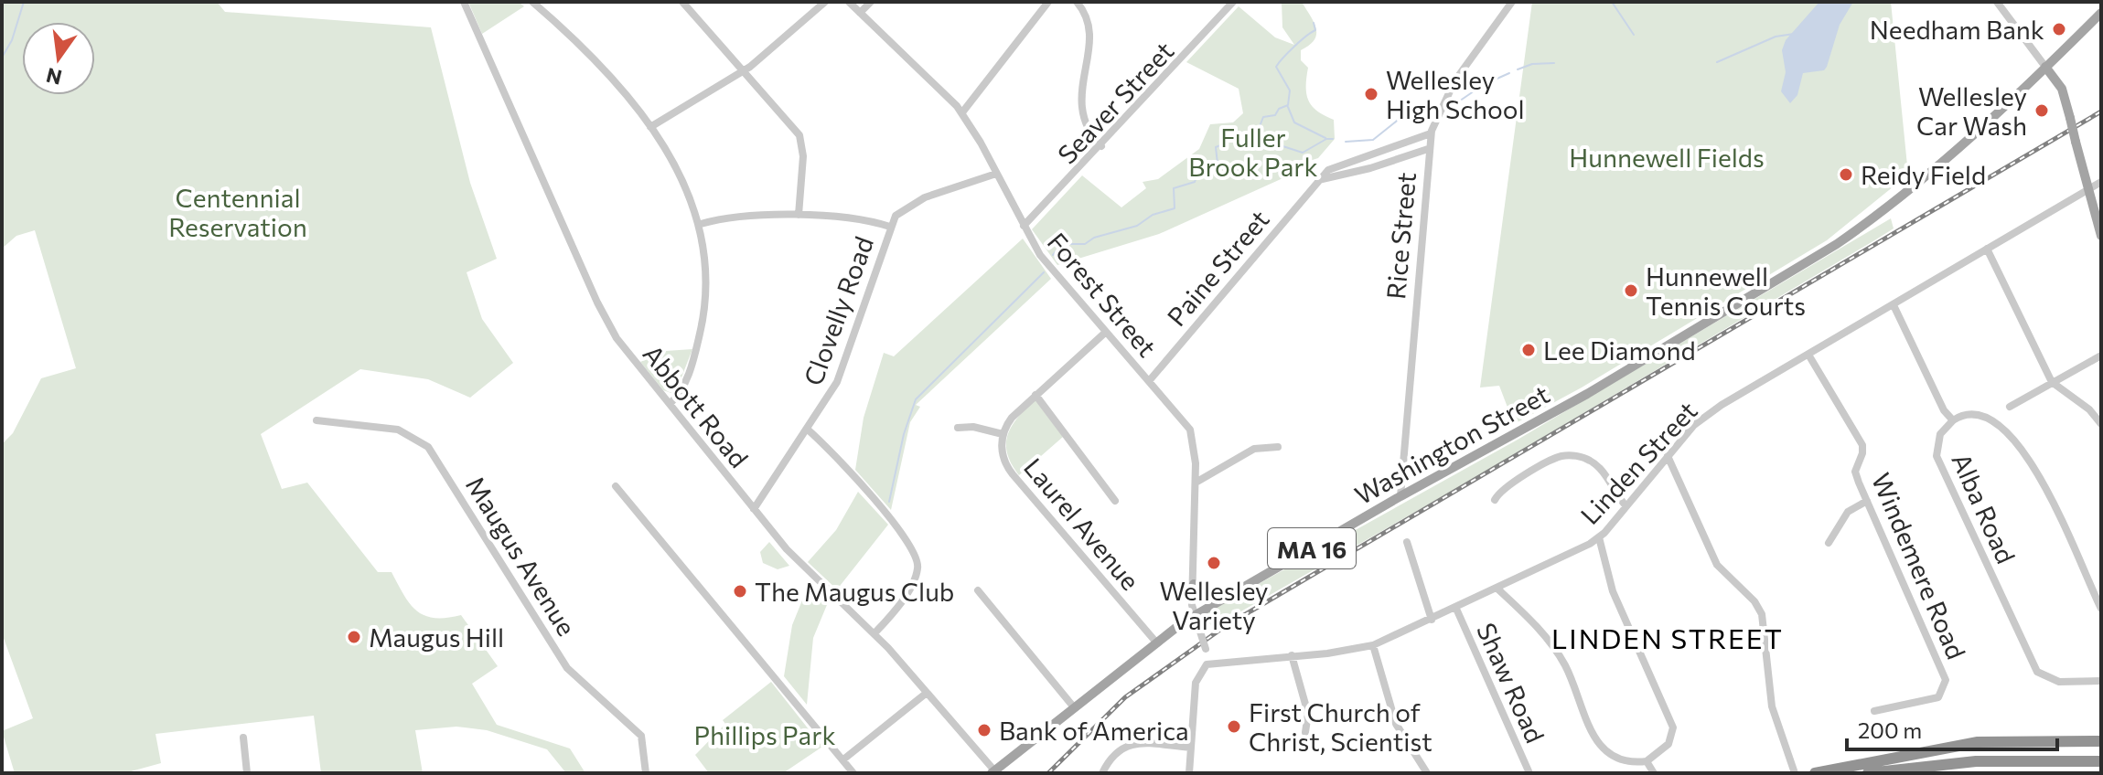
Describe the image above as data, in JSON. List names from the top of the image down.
{
  "streets": {
    "main road": ["Washington Street", "MA 16"],
    "street": [
      "Seaver Street",
      "Rice Street",
      "Paine Street",
      "Forest Street",
      "Clovelly Road",
      "Abbott Road",
      "Linden Street",
      "Alba Road",
      "Laurel Avenue",
      "Maugus Avenue",
      "Windemere Road",
      "Shaw Road"
    ]
  },
  "crossings": [
    ["Seaver Street", "Forest Street"],
    ["Rice Street", "Paine Street"],
    ["Rice Street", "Washington Street"],
    ["Paine Street", "Forest Street"],
    ["Forest Street", "Clovelly Road"],
    ["Forest Street", "Washington Street"],
    ["Forest Street", "Linden Street"],
    ["Clovelly Road", "Abbott Road"],
    ["Abbott Road", "Washington Street"],
    ["Washington Street", "Laurel Avenue"],
    ["Linden Street", "Alba Road"],
    ["Linden Street", "Windemere Road"],
    ["Linden Street", "Shaw Road"]
  ],
  "districts": ["LINDEN STREET"],
  "parks": [
    "Fuller Brook Park",
    "Hunnewell Fields",
    "Centennial Reservation",
    "Phillips Park"
  ],
  "places": [
    "Needham Bank",
    "Wellesley High School",
    "Wellesley Car Wash",
    "Reidy Field",
    "Hunnewell Tennis Courts",
    "Lee Diamond",
    "Wellesley Variety",
    "The Maugus Club",
    "Maugus Hill",
    "First Church of Christ, Scientist",
    "Bank of America"
  ],
  "scale_bar": "200 m",
  "north": "bottom"
}
